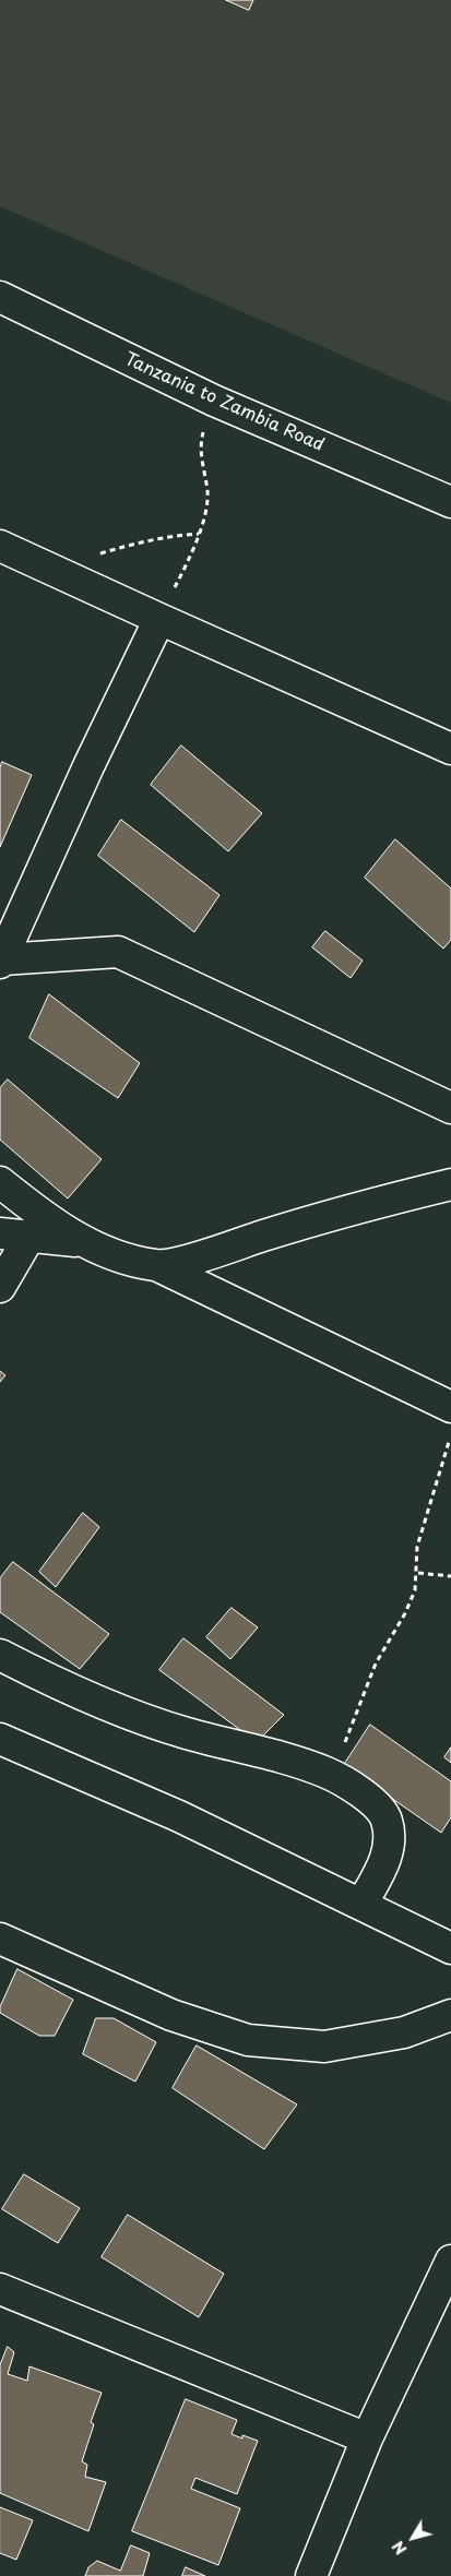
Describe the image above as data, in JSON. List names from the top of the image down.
{
  "streets": {
    "main road": ["Tanzania to Zambia Road"]
  },
  "north": "bottom left"
}
